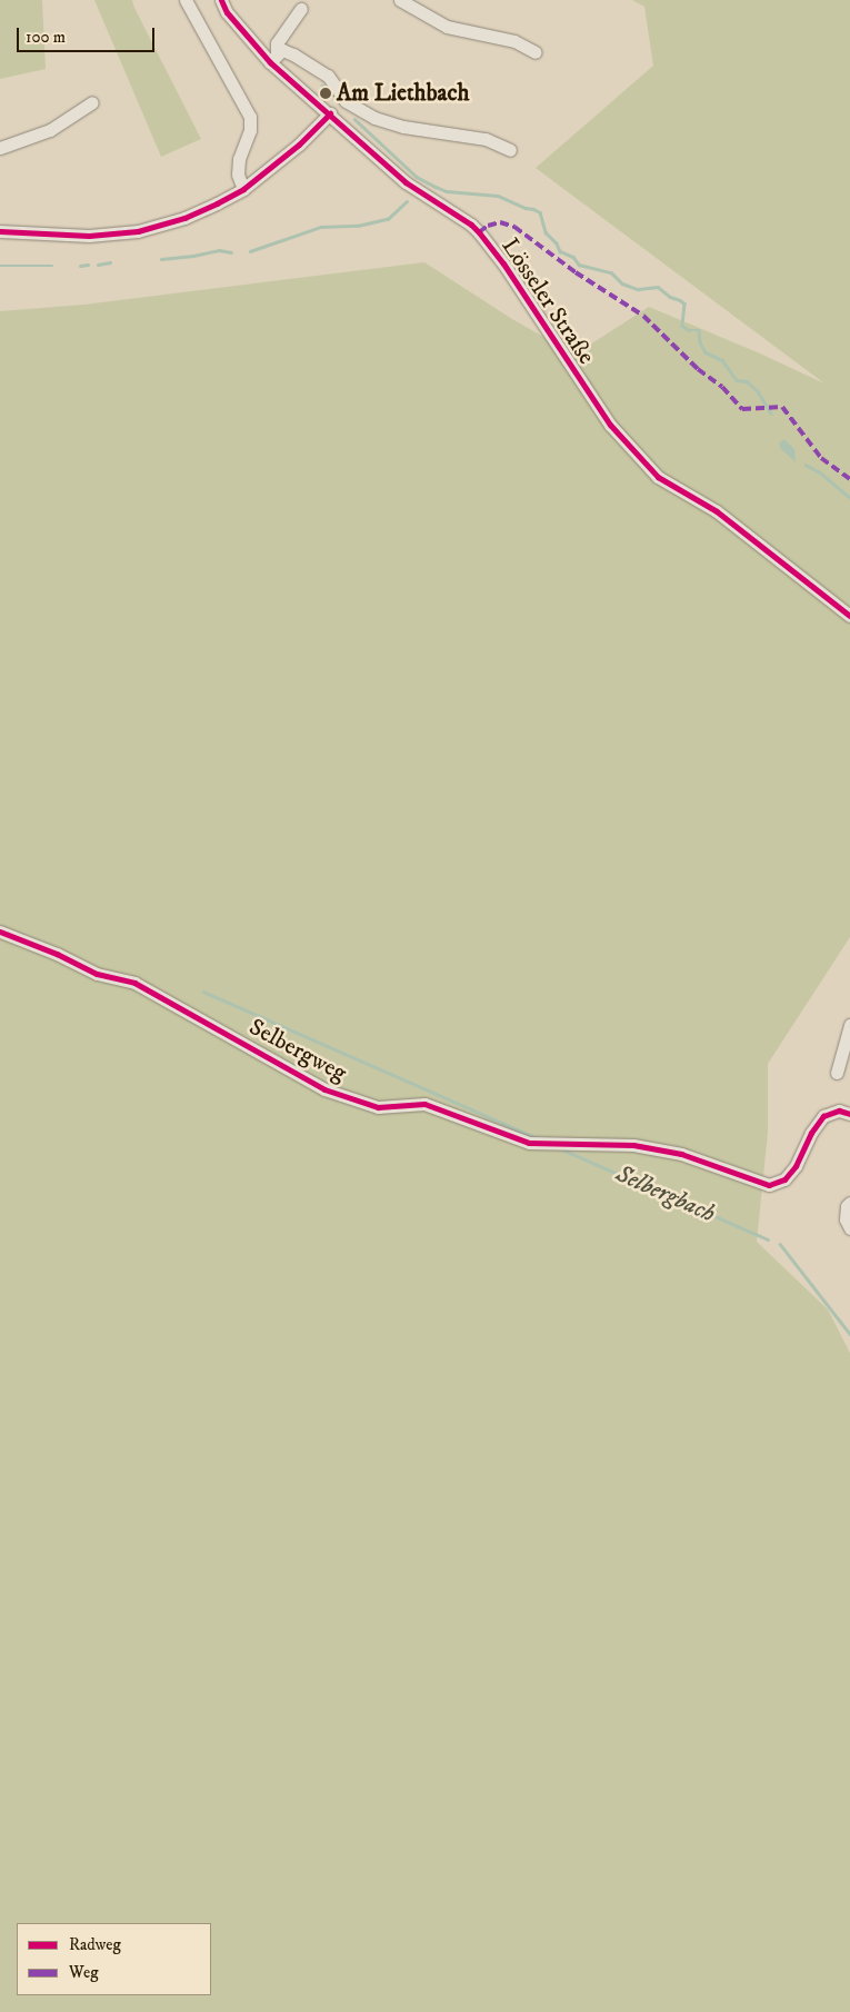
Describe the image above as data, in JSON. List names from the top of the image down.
{
  "streets": {
    "street": ["Lösseler Straße", "Selbergweg"]
  },
  "water": ["Selbergbach"],
  "places": ["Am Liethbach"],
  "legend": ["Radweg", "Weg"],
  "scale_bar": "100 m"
}
